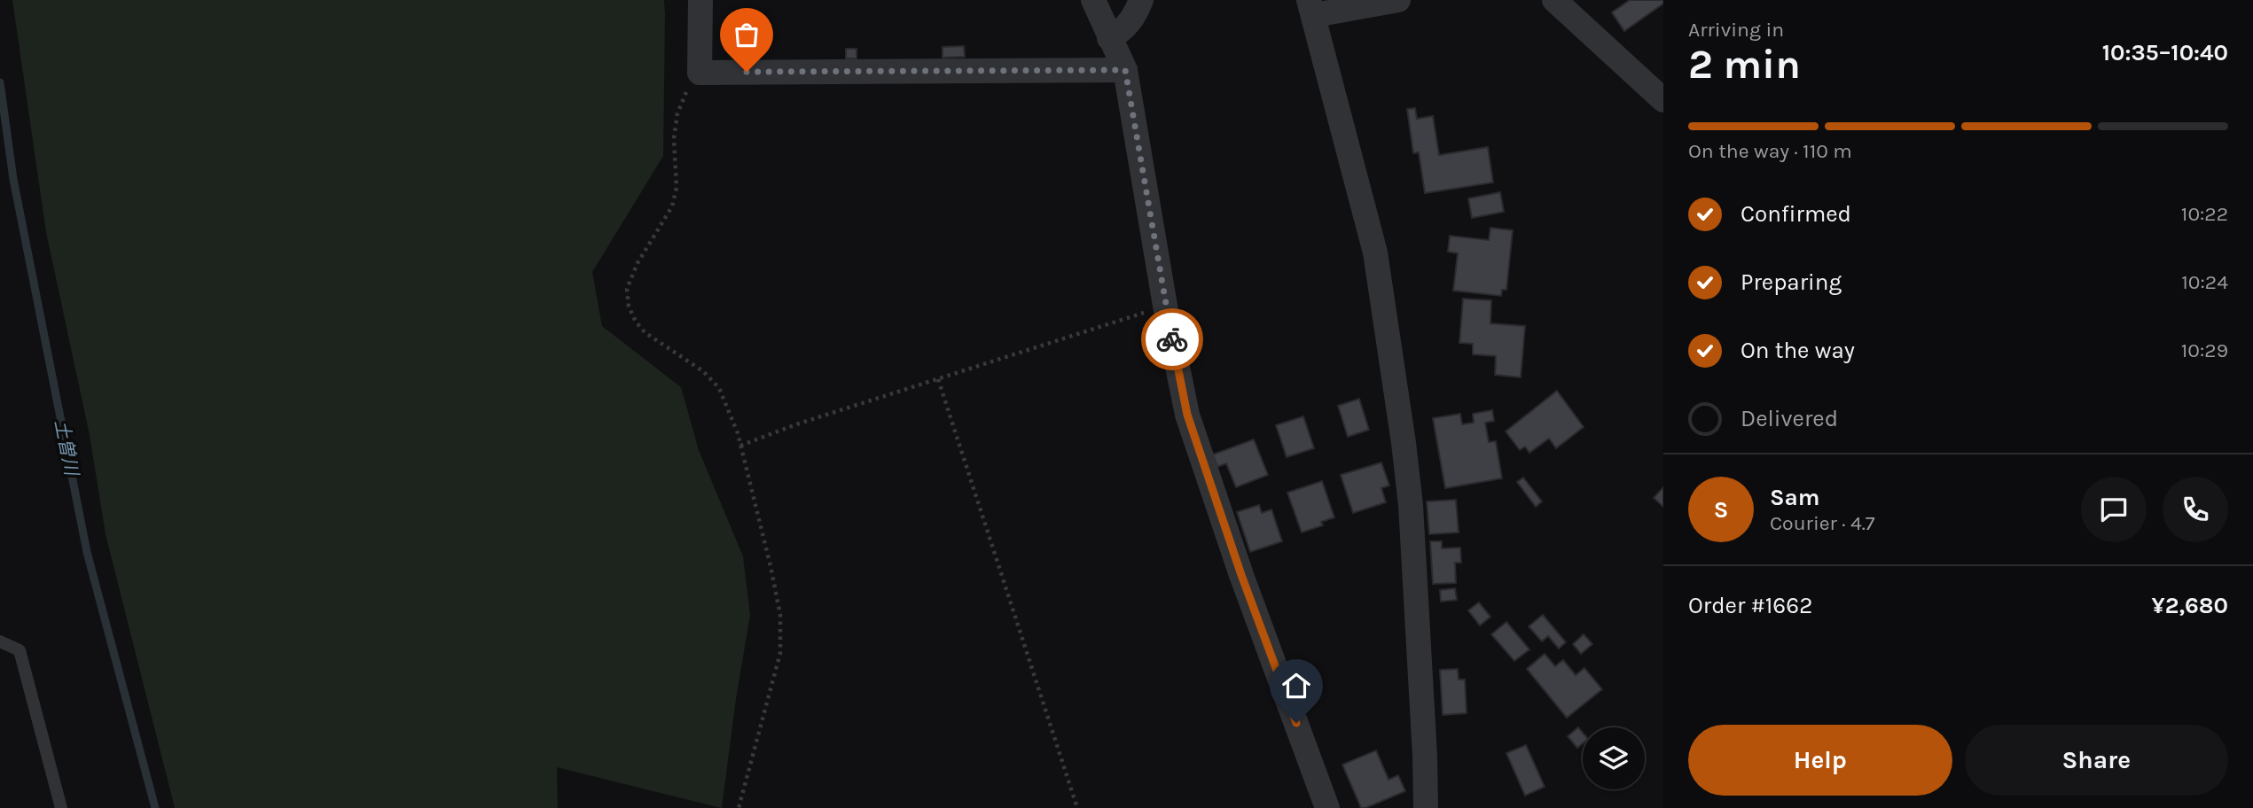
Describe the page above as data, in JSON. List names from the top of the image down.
{
  "water": ["土曽川"],
  "page": {
    "heading": ["2 min", "Arriving in", "10:35–10:40"],
    "panel": [
      "Sam",
      "Courier · 4.7",
      "Order #1662",
      "¥2,680"
    ],
    "bar": "On the way · 110 m",
    "list": [
      ["Confirmed", "10:22"],
      ["Preparing", "10:24"],
      ["On the way", "10:29"],
      "Delivered"
    ],
    "round": "S",
    "buttons": ["Help", "Share"]
  }
}
